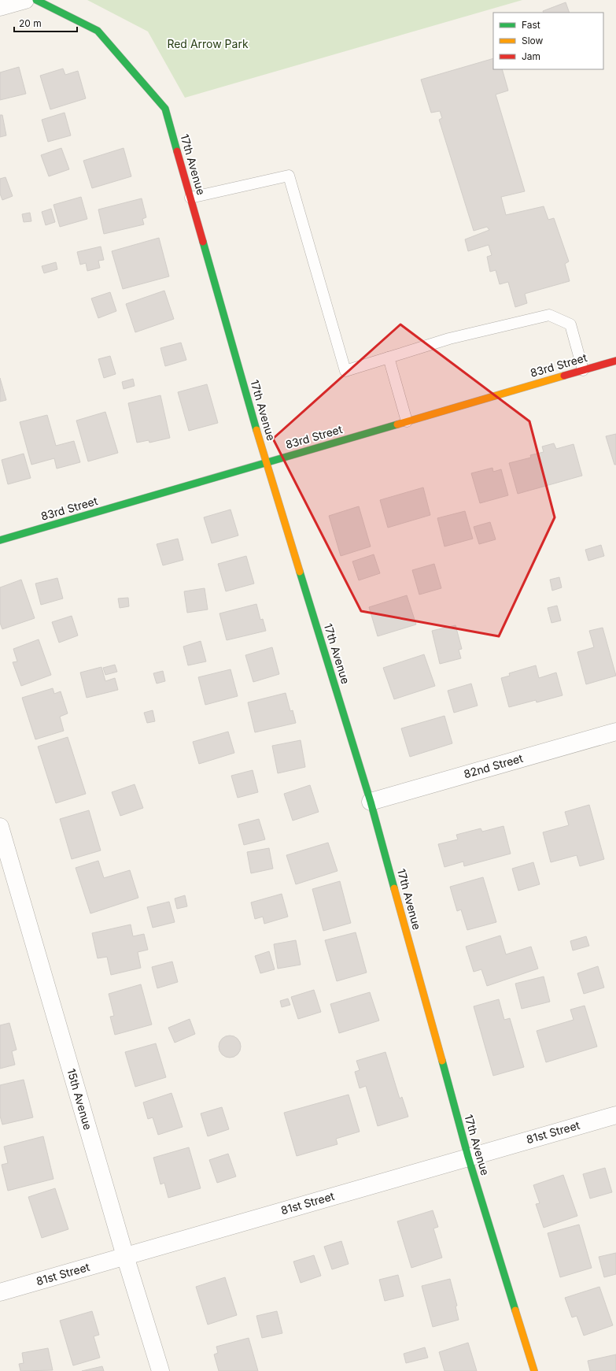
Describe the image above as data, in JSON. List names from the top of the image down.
{
  "streets": {
    "street": [
      "17th Avenue",
      "83rd Street",
      "82nd Street",
      "15th Avenue",
      "81st Street"
    ]
  },
  "crossings": [
    ["17th Avenue", "83rd Street"],
    ["17th Avenue", "82nd Street"],
    ["17th Avenue", "81st Street"],
    ["15th Avenue", "81st Street"]
  ],
  "parks": ["Red Arrow Park"],
  "legend": ["Fast", "Slow", "Jam"],
  "scale_bar": "20 m"
}
